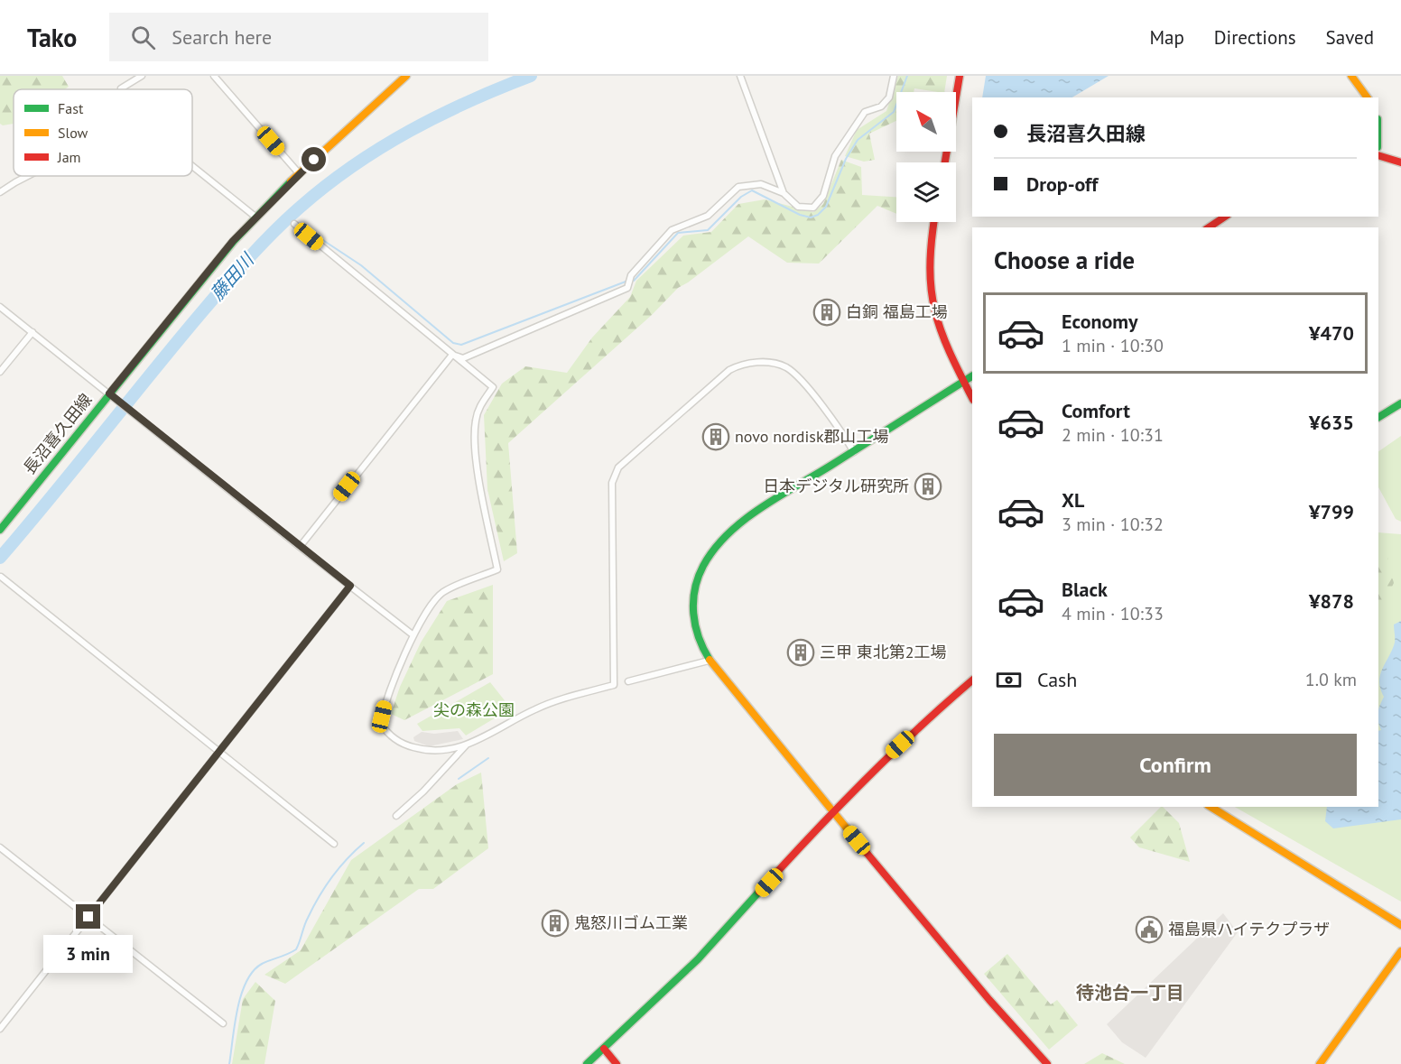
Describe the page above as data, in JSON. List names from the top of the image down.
{
  "streets": {
    "street": ["長沼喜久田線"]
  },
  "districts": ["待池台一丁目"],
  "water": ["藤田川"],
  "parks": ["尖の森公園"],
  "places": {
    "building": [
      "白銅 福島工場",
      "novo nordisk郡山工場",
      "日本デジタル研究所",
      "三甲 東北第2工場",
      "鬼怒川ゴム工業"
    ],
    "public building": ["福島県ハイテクプラザ"]
  },
  "legend": ["Fast", "Slow", "Jam"],
  "north": "top left",
  "page": {
    "header": "Tako",
    "search": "Search here",
    "nav": ["Map", "Directions", "Saved"],
    "banner": ["長沼喜久田線", "Drop-off"],
    "heading": "Choose a ride",
    "list": [
      {
        "name": "Economy",
        "note": "1 min · 10:30",
        "value": "¥470"
      },
      {
        "name": "Comfort",
        "note": "2 min · 10:31",
        "value": "¥635"
      },
      {
        "name": "XL",
        "note": "3 min · 10:32",
        "value": "¥799"
      },
      {
        "name": "Black",
        "note": "4 min · 10:33",
        "value": "¥878"
      }
    ],
    "pay": ["Cash", "1.0 km"],
    "buttons": "Confirm",
    "bubble": "3 min"
  }
}
